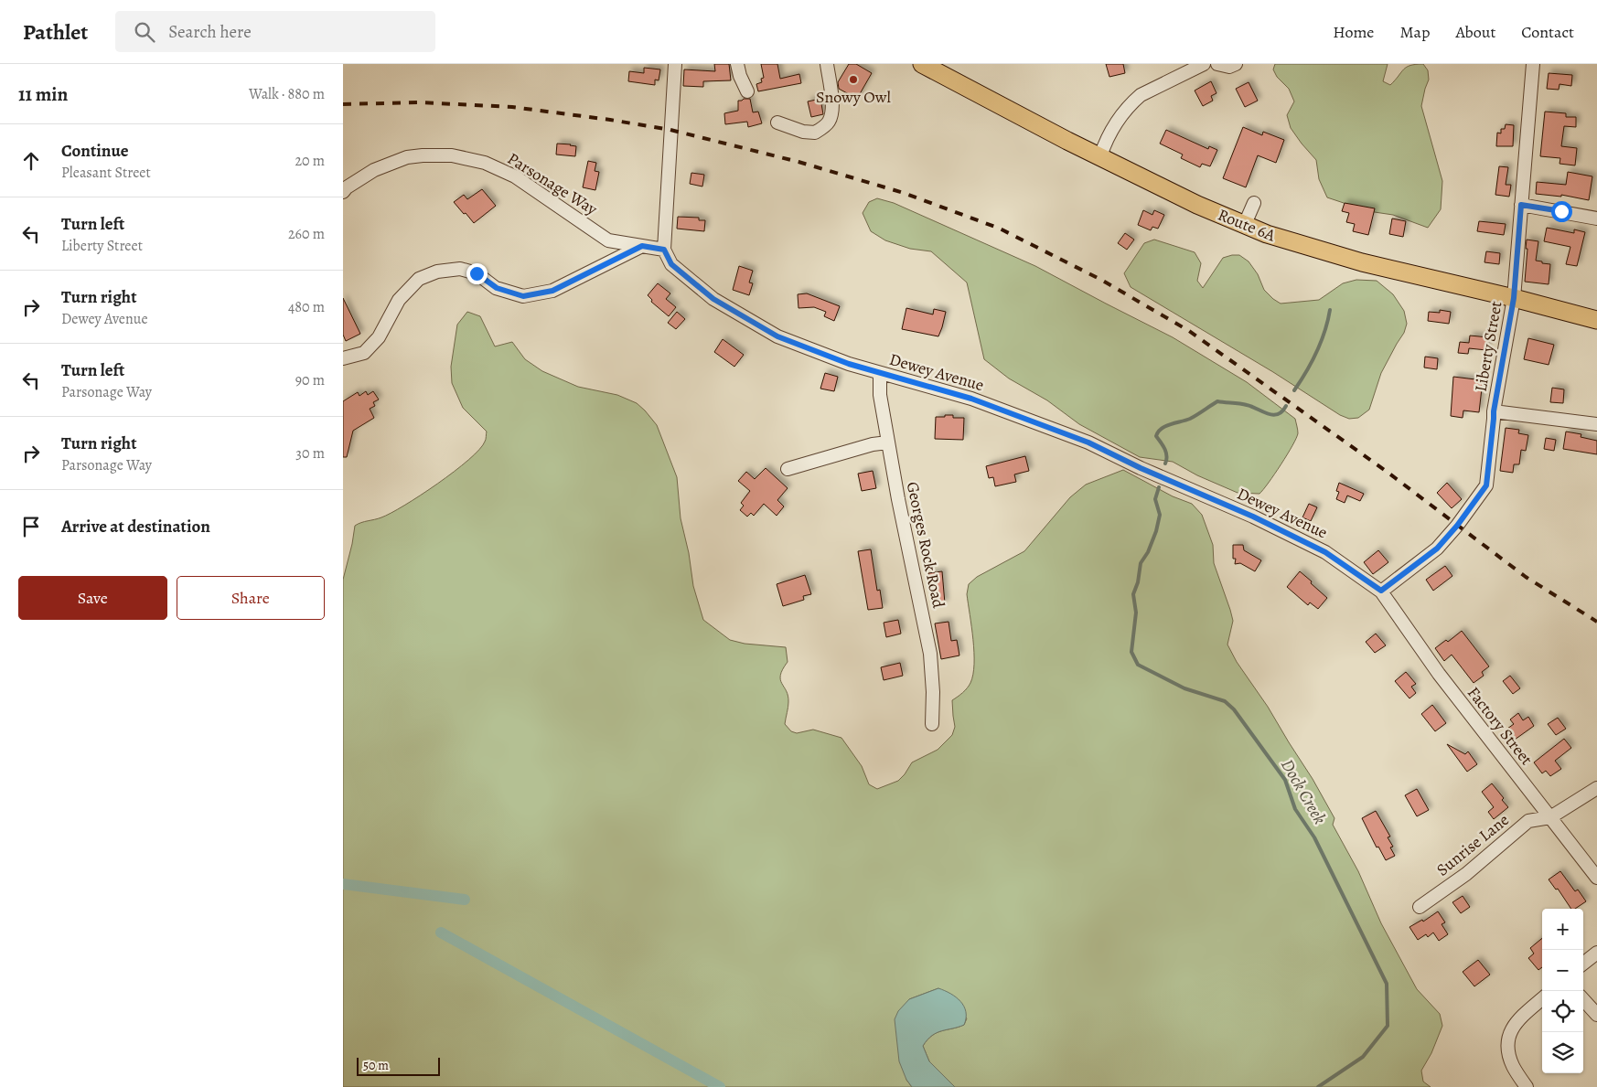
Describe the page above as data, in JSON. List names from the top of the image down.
{
  "streets": {
    "main road": ["Route 6A"],
    "street": [
      "Parsonage Way",
      "Liberty Street",
      "Dewey Avenue",
      "Georges Rock Road",
      "Factory Street",
      "Sunrise Lane"
    ]
  },
  "crossings": [
    ["Parsonage Way", "Dewey Avenue"],
    ["Route 6A", "Liberty Street"],
    ["Liberty Street", "Dewey Avenue"],
    ["Liberty Street", "Factory Street"],
    ["Dewey Avenue", "Georges Rock Road"],
    ["Dewey Avenue", "Factory Street"],
    ["Factory Street", "Sunrise Lane"]
  ],
  "water": ["Dock Creek"],
  "places": ["Snowy Owl"],
  "scale_bar": "50 m",
  "page": {
    "header": "Pathlet",
    "search": "Search here",
    "nav": [
      "Home",
      "Map",
      "About",
      "Contact"
    ],
    "heading": ["11 min", "Walk · 880 m"],
    "list": [
      ["Continue", "Pleasant Street", "20 m"],
      ["Turn left", "Liberty Street", "260 m"],
      ["Turn right", "Dewey Avenue", "480 m"],
      ["Turn left", "Parsonage Way", "90 m"],
      ["Turn right", "Parsonage Way", "30 m"],
      "Arrive at destination"
    ],
    "buttons": ["Save", "Share"],
    "map_buttons": ["+", "−"],
    "scale": "50 m"
  }
}
